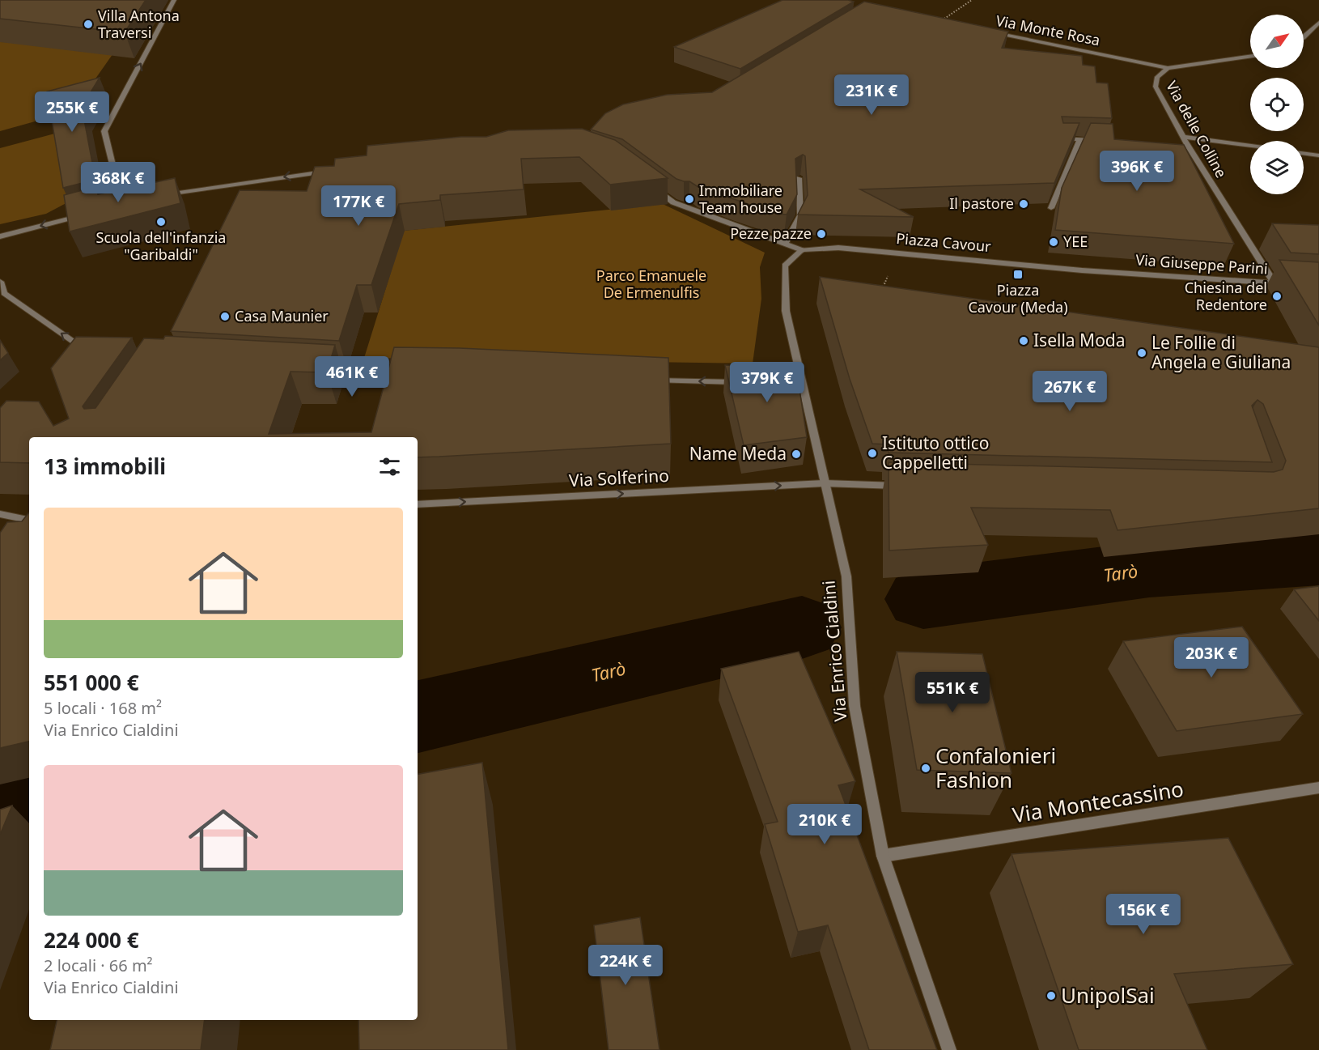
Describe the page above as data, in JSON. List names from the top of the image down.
{
  "streets": {
    "street": [
      "Via Monte Rosa",
      "Via delle Colline",
      "Piazza Cavour",
      "Via Giuseppe Parini",
      "Via Solferino",
      "Via Enrico Cialdini",
      "Via Montecassino"
    ]
  },
  "crossings": [
    ["Via Monte Rosa", "Via delle Colline"],
    ["Via delle Colline", "Via Giuseppe Parini"],
    ["Piazza Cavour", "Via Giuseppe Parini"],
    ["Piazza Cavour", "Via Enrico Cialdini"],
    ["Via Solferino", "Via Enrico Cialdini"],
    ["Via Enrico Cialdini", "Via Montecassino"]
  ],
  "one_way": ["Via Solferino"],
  "water": ["Tarò"],
  "parks": ["Parco Emanuele De Ermenulfis"],
  "places": {
    "other": [
      "Villa Antona Traversi",
      "Immobiliare Team house",
      "Il pastore",
      "Scuola dell'infanzia \"Garibaldi\"",
      "Pezze pazze",
      "YEE",
      "Chiesina del Redentore",
      "Casa Maunier",
      "Isella Moda",
      "Le Follie di Angela e Giuliana",
      "Istituto ottico Cappelletti",
      "Name Meda",
      "Confalonieri Fashion",
      "UnipolSai"
    ],
    "transit": ["Piazza Cavour (Meda)"]
  },
  "north": "top right",
  "page": {
    "price": [
      "231K €",
      "255K €",
      "396K €",
      "368K €",
      "177K €",
      "461K €",
      "379K €",
      "267K €",
      "203K €",
      "551K €",
      "210K €",
      "156K €",
      "224K €"
    ],
    "heading": "13 immobili",
    "list": [
      {
        "name": "551 000 €",
        "note": "5 locali · 168 m² · Via Enrico Cialdini"
      },
      {
        "name": "224 000 €",
        "note": "2 locali · 66 m² · Via Enrico Cialdini"
      }
    ]
  }
}
